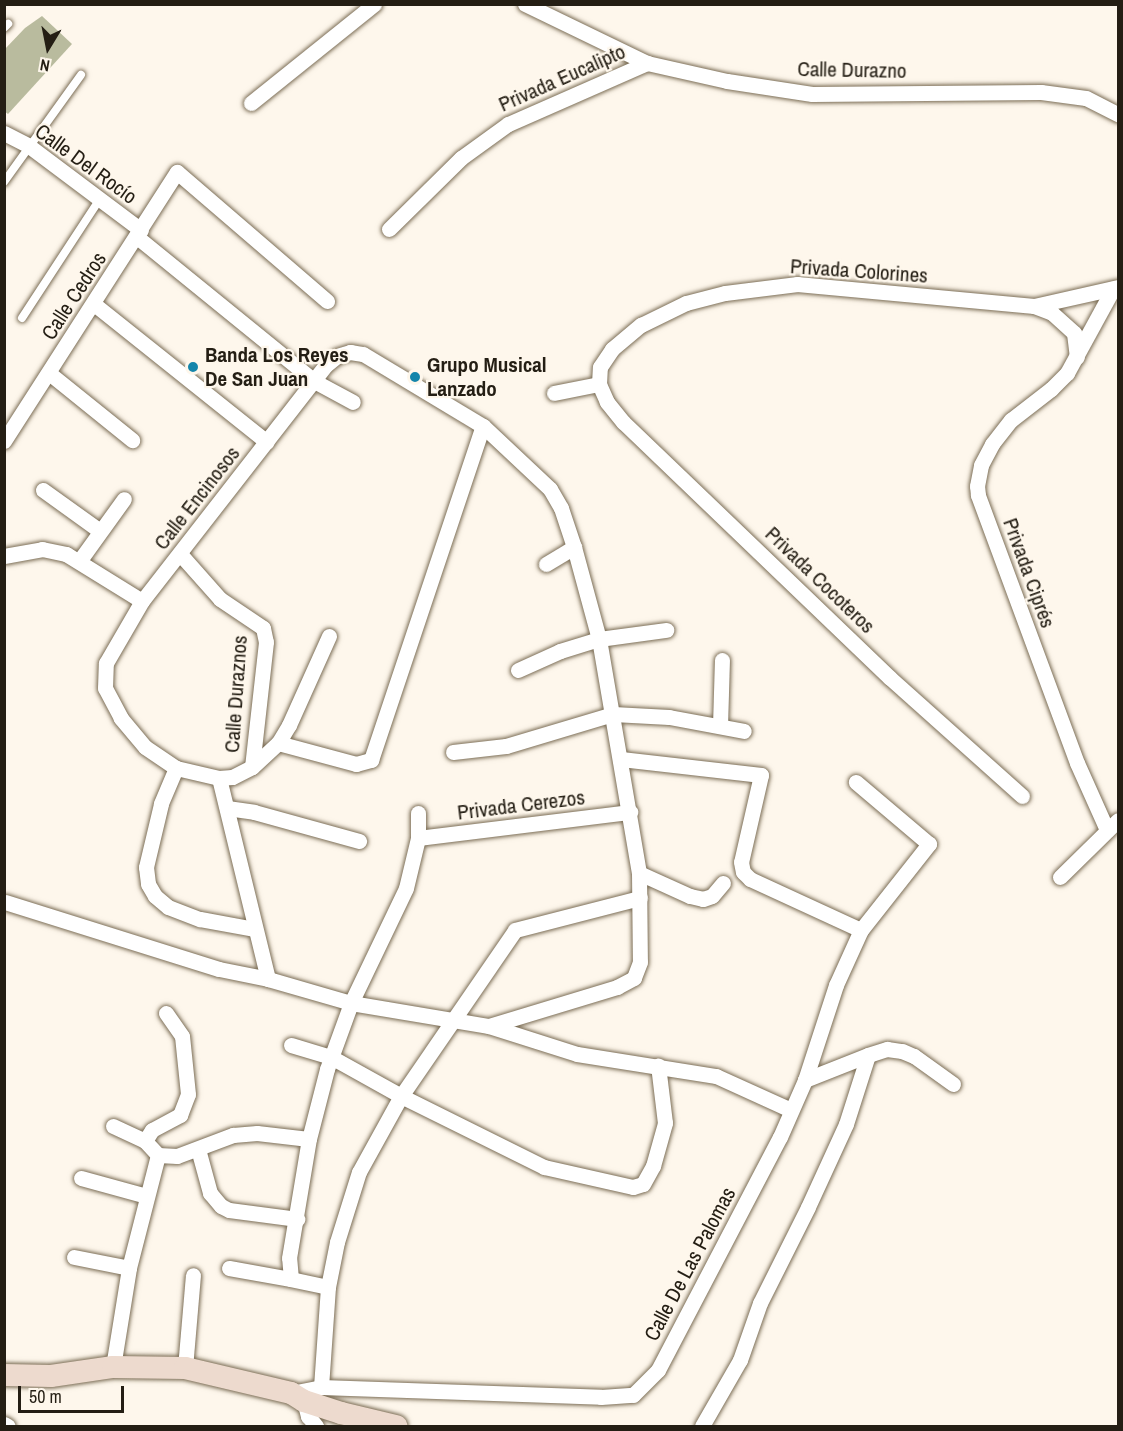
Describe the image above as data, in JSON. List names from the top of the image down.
{
  "streets": {
    "street": [
      "Calle Durazno",
      "Privada Eucalipto",
      "Calle Del Rocío",
      "Privada Colorines",
      "Calle Cedros",
      "Calle Encinosos",
      "Privada Ciprés",
      "Privada Cocoteros",
      "Calle Duraznos",
      "Privada Cerezos",
      "Calle De Las Palomas"
    ]
  },
  "crossings": [
    ["Calle Durazno", "Privada Eucalipto"],
    ["Calle Del Rocío", "Calle Cedros"],
    ["Calle Del Rocío", "Calle Encinosos"],
    ["Privada Colorines", "Privada Ciprés"],
    ["Privada Colorines", "Privada Cocoteros"],
    ["Calle Encinosos", "Calle Duraznos"],
    ["Calle Encinosos", "Privada Cerezos"]
  ],
  "places": ["Banda Los Reyes De San Juan", "Grupo Musical Lanzado"],
  "scale_bar": "50 m",
  "north": "bottom"
}
